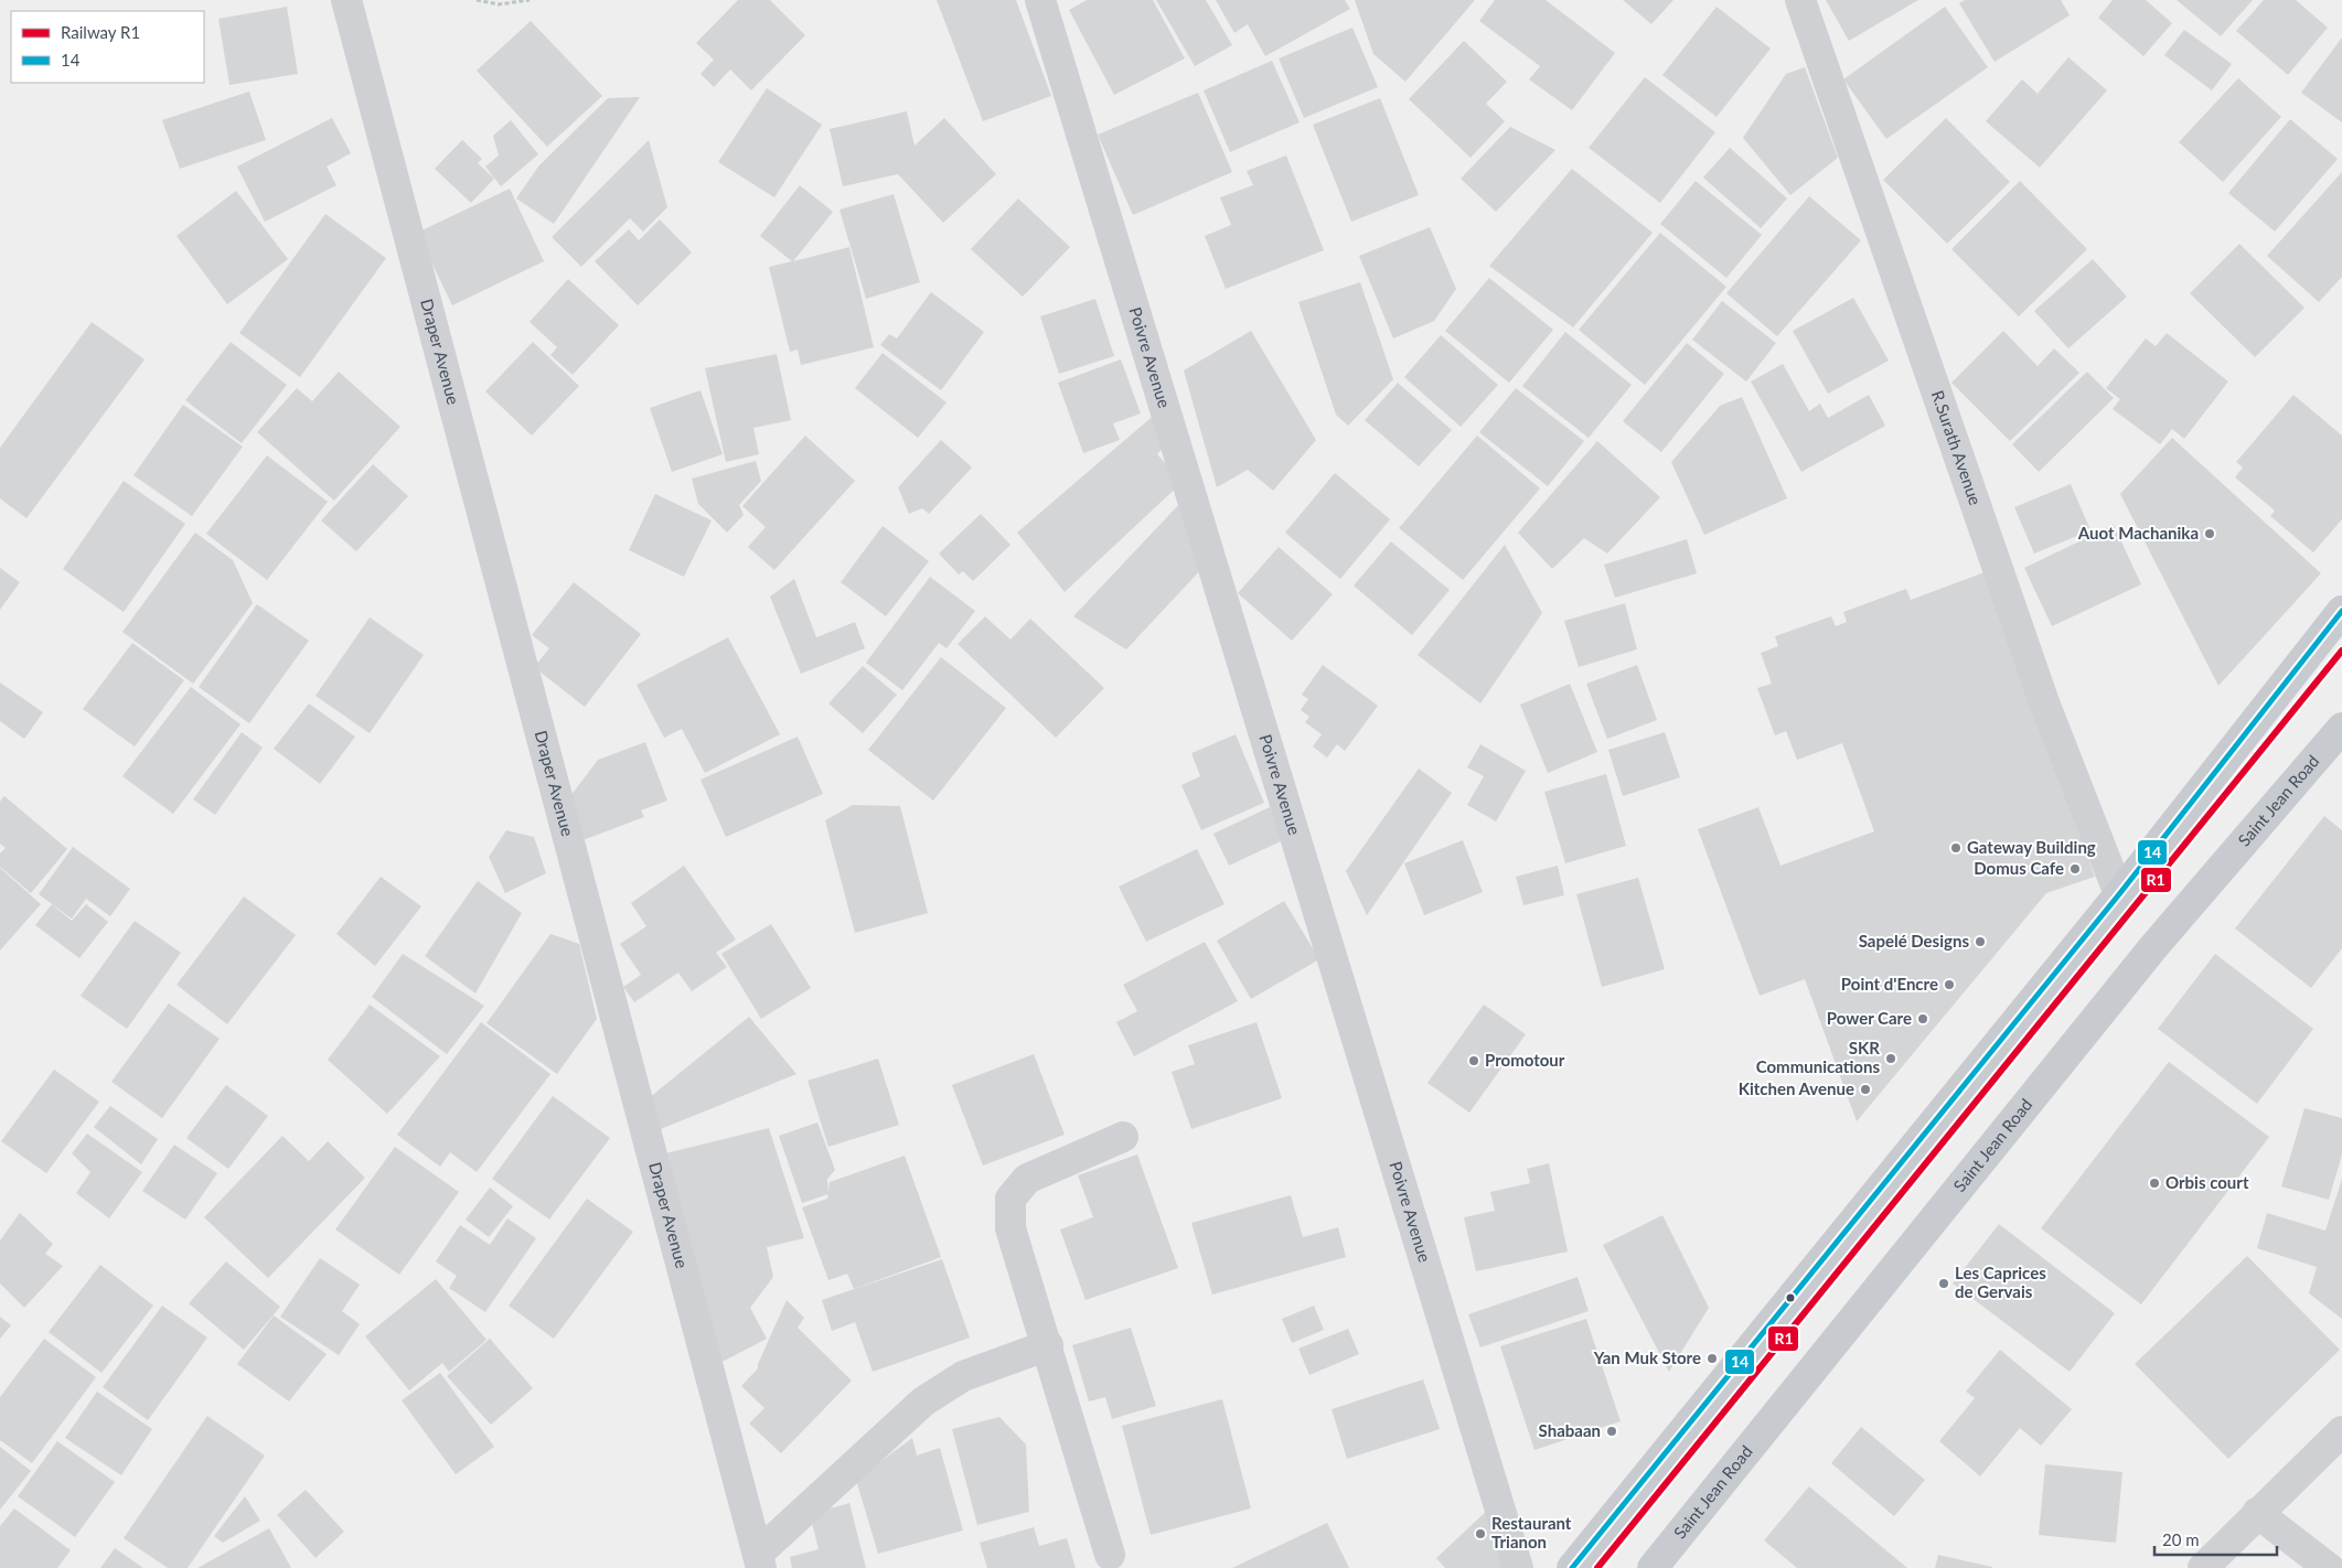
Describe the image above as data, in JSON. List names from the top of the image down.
{
  "streets": {
    "main road": ["Saint Jean Road"],
    "street": ["Draper Avenue", "Poivre Avenue", "R.Surath Avenue"]
  },
  "places": [
    "Auot Machanika",
    "Gateway Building",
    "Domus Cafe",
    "Sapelé Designs",
    "Point d'Encre",
    "Power Care",
    "SKR Communications",
    "Promotour",
    "Kitchen Avenue",
    "Orbis court",
    "Les Caprices de Gervais",
    "Yan Muk Store",
    "Shabaan",
    "Restaurant Trianon"
  ],
  "lines": ["transit line 14", "rail line R1"],
  "legend": ["Railway R1", "14"],
  "scale_bar": "20 m"
}
